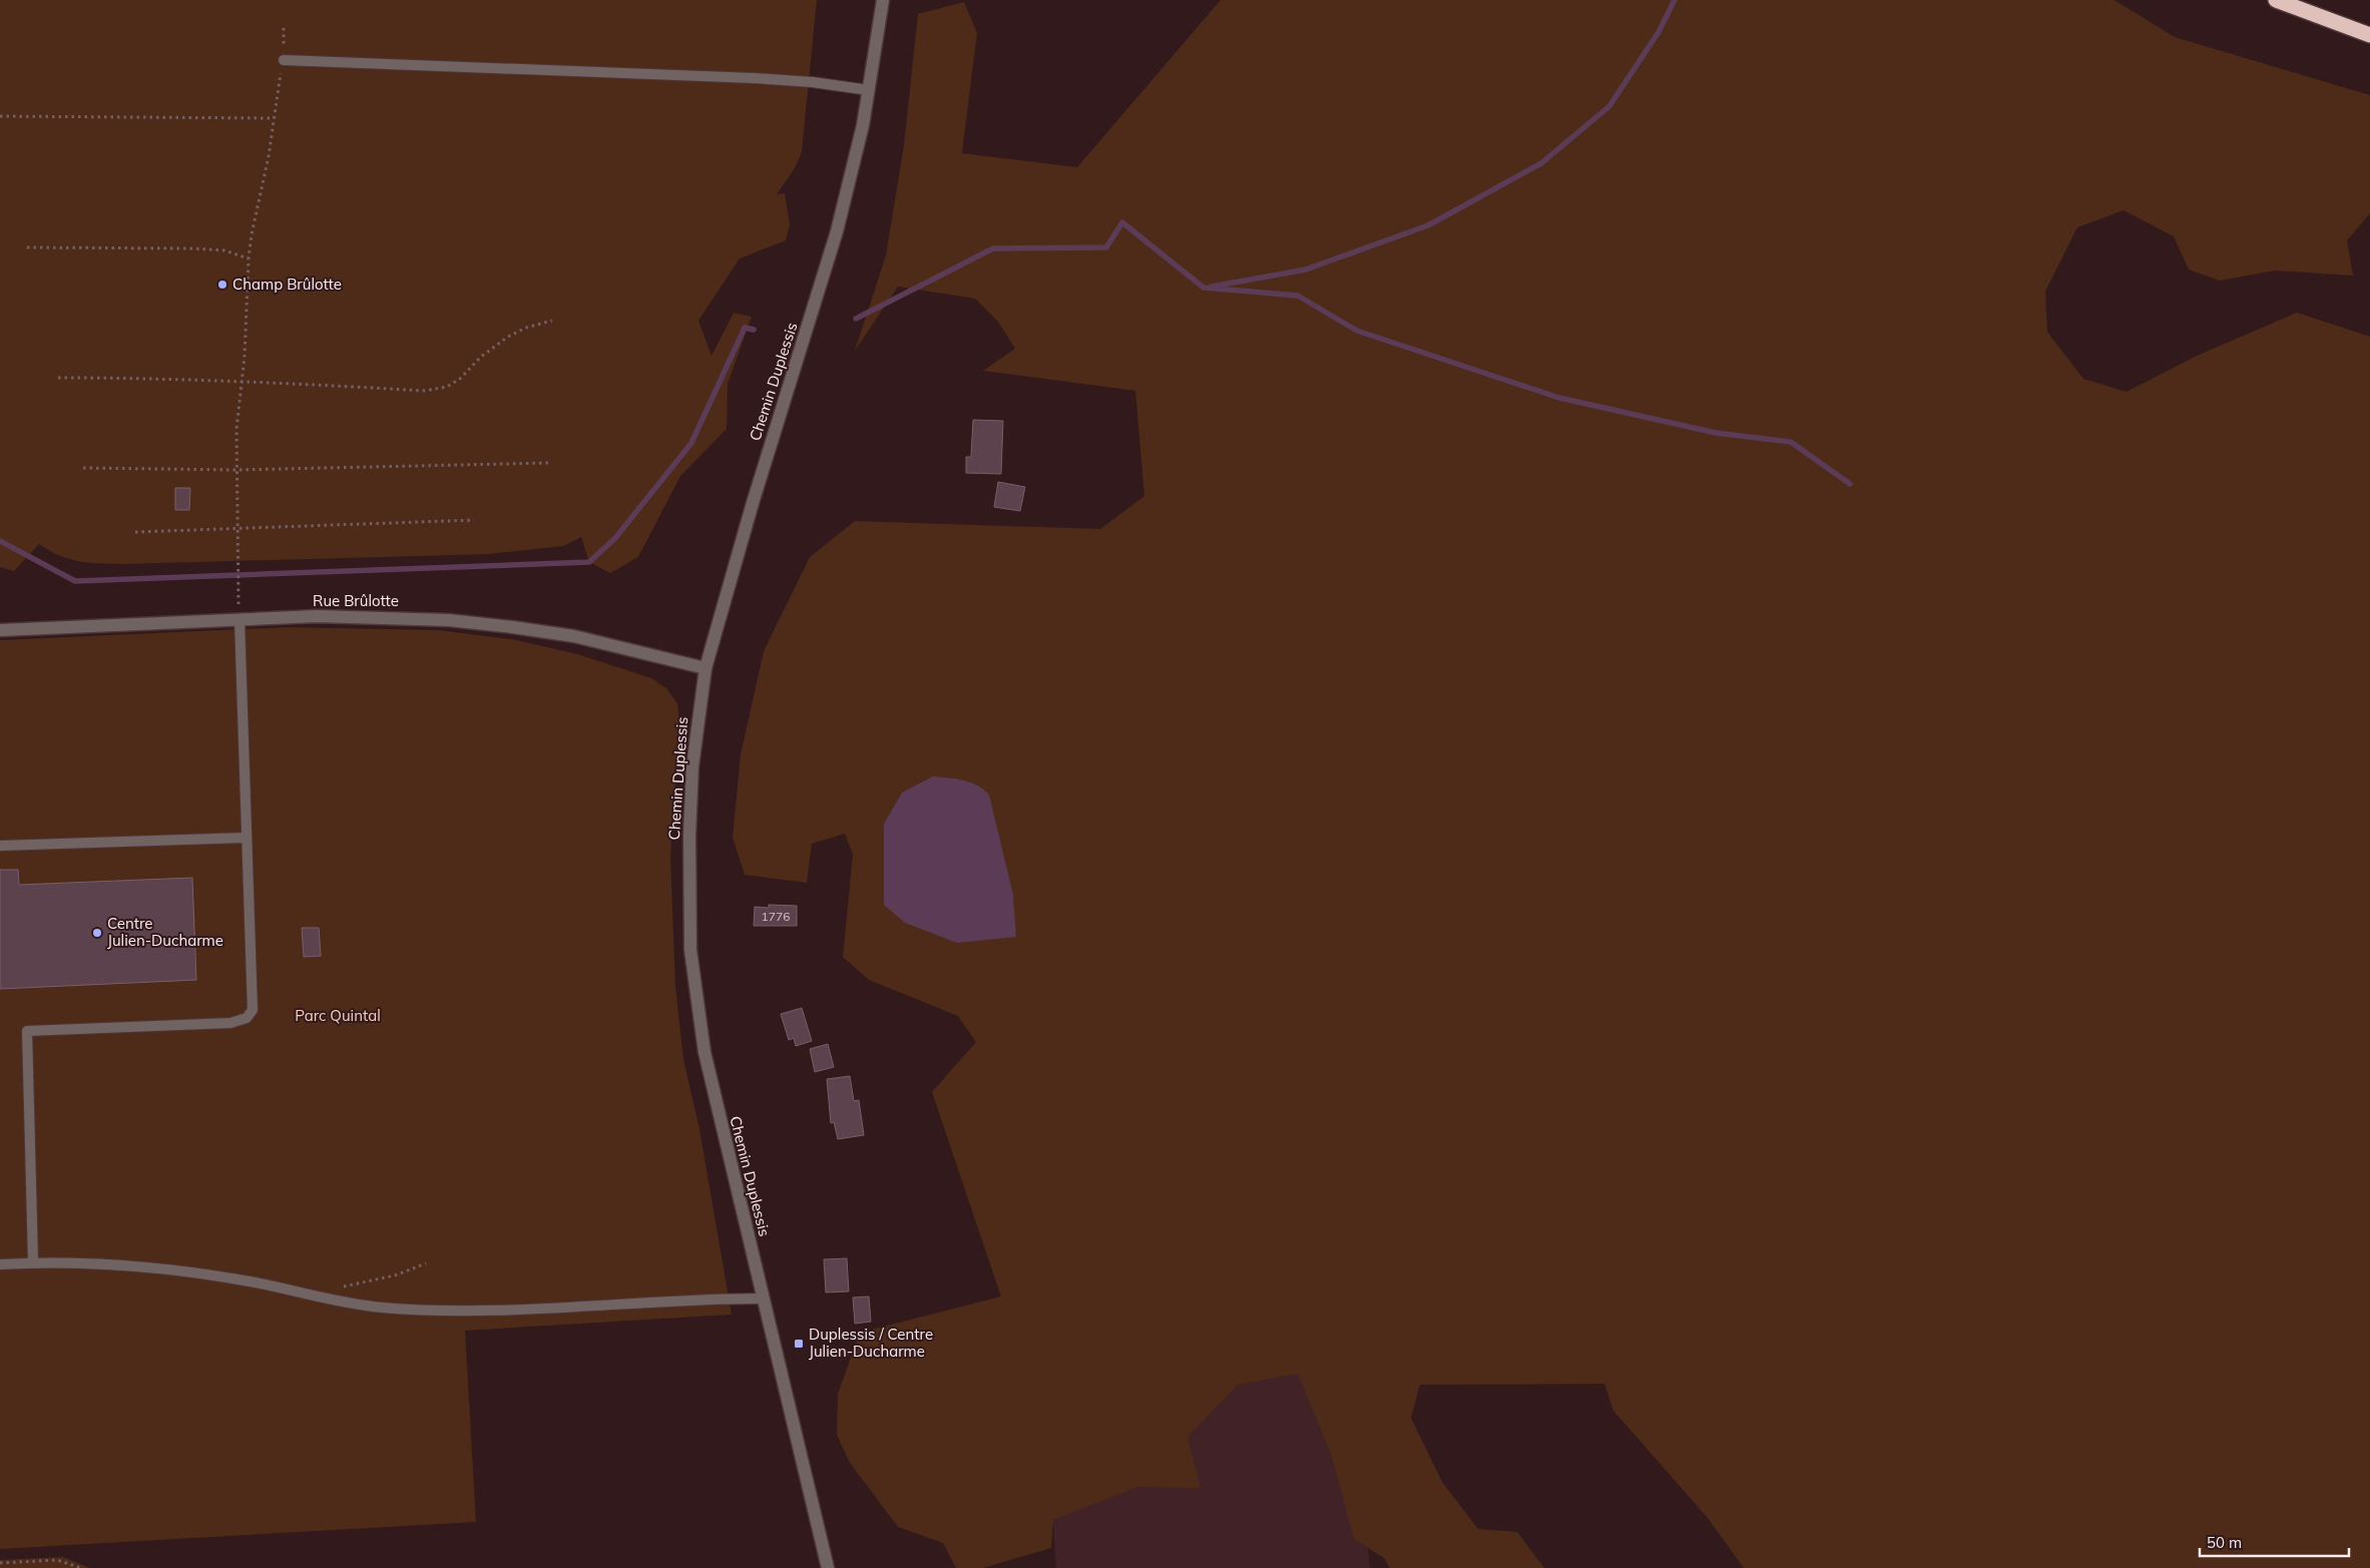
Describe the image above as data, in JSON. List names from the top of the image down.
{
  "streets": {
    "street": ["Chemin Duplessis", "Rue Brûlotte"]
  },
  "crossings": [
    ["Chemin Duplessis", "Rue Brûlotte"]
  ],
  "parks": ["Parc Quintal"],
  "places": {
    "other": ["Champ Brûlotte", "Centre Julien-Ducharme"],
    "transit": ["Duplessis / Centre Julien-Ducharme"]
  },
  "house_numbers": ["1776"],
  "scale_bar": "50 m"
}
